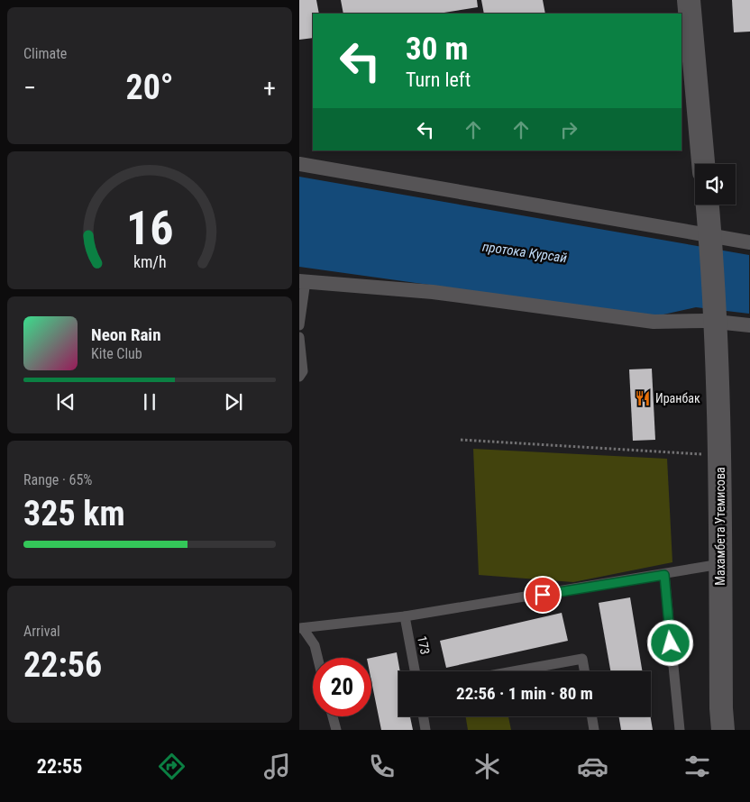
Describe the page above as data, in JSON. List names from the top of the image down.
{
  "streets": {
    "street": ["Махамбета Утемисова"],
    "lane": ["173"]
  },
  "water": ["протока Курсай"],
  "places": {
    "restaurant": ["Иранбак"]
  },
  "page": {
    "tile": [
      "Climate",
      ["Range · 65%", "325 km"],
      ["Arrival", "22:56"]
    ],
    "turn": ["30 m", "Turn left"],
    "heat": ["−", "20°", "+"],
    "song": ["Neon Rain", "Kite Club"],
    "limit": "20",
    "trip": "22:56 · 1 min · 80 m",
    "tabs": "22:55",
    "gauge": ["16", "km/h"]
  }
}
